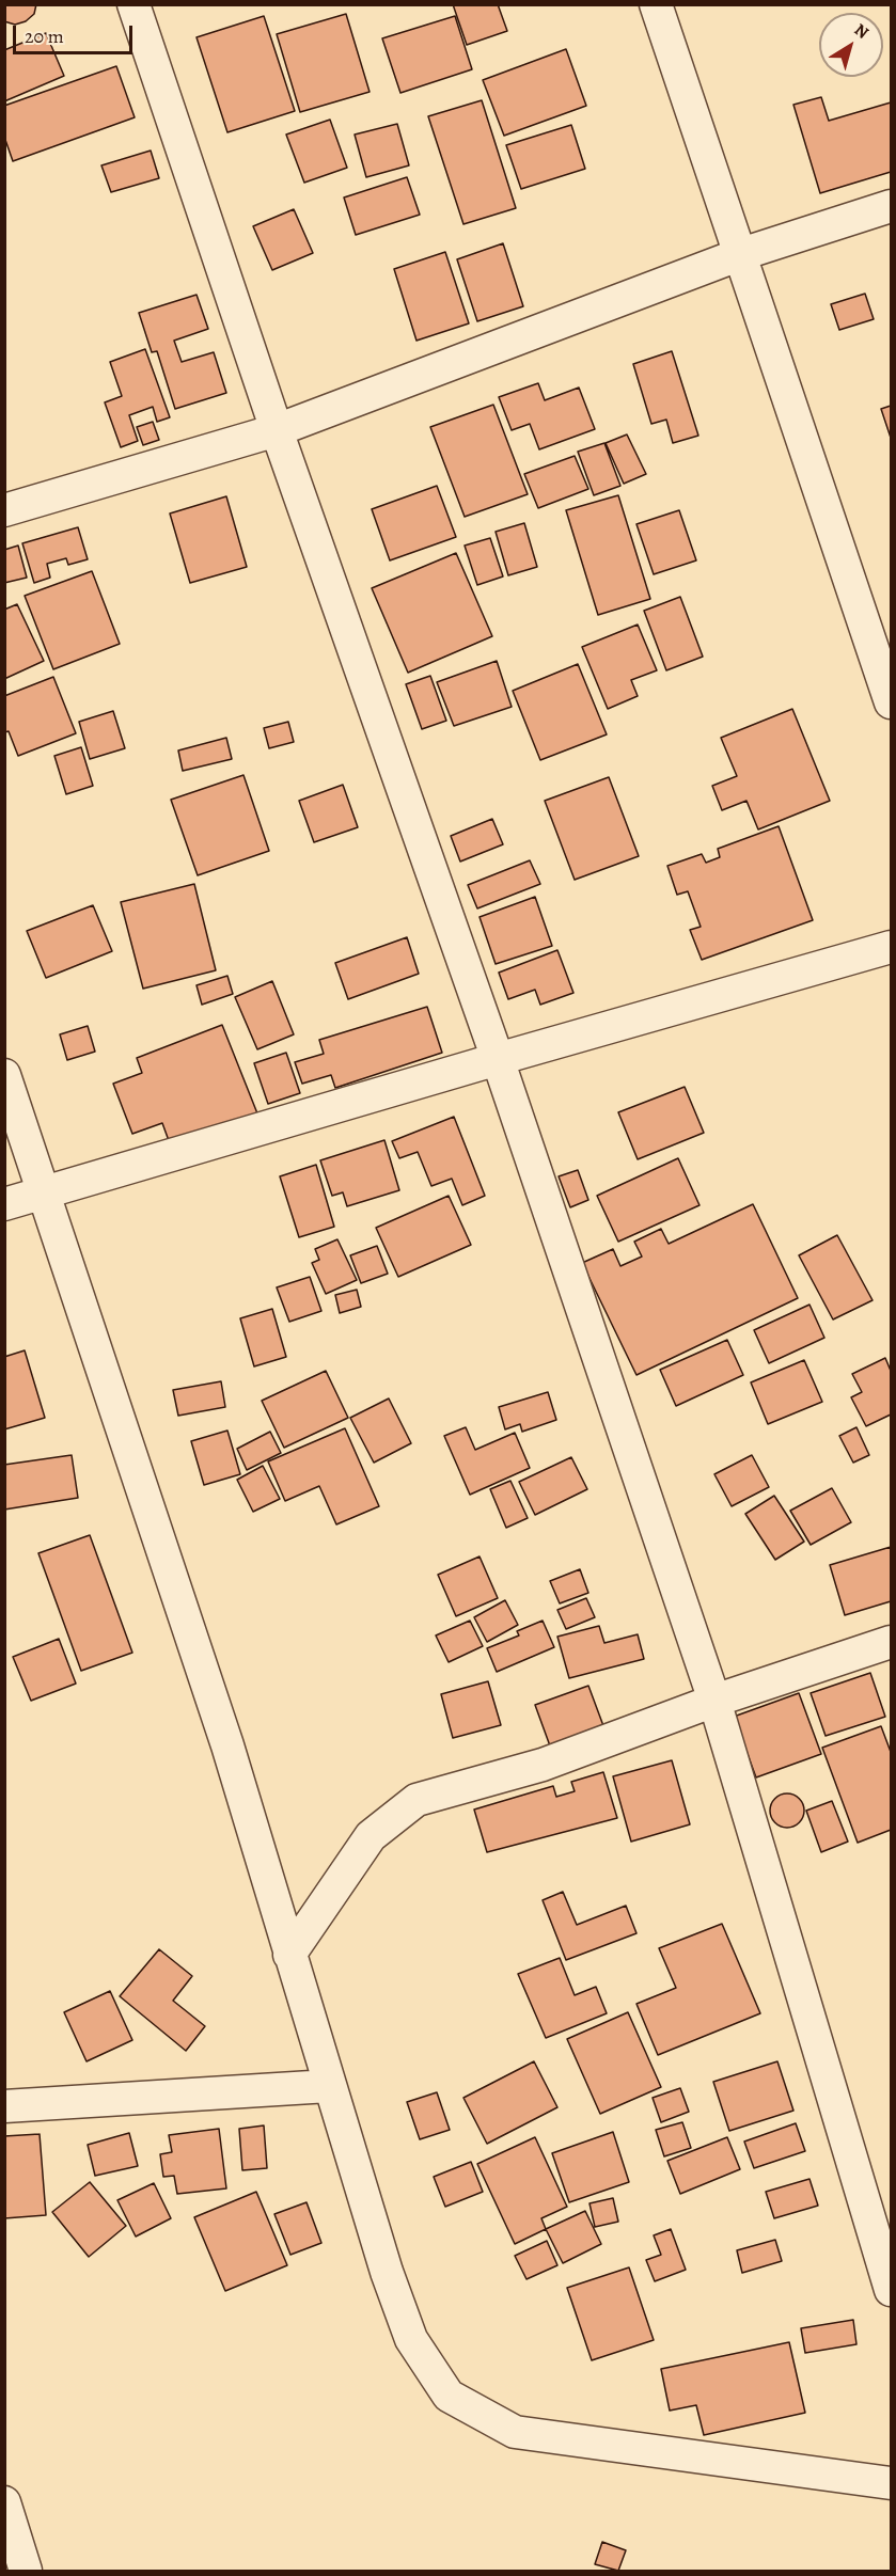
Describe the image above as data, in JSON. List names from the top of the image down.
{
  "scale_bar": "20 m",
  "north": "top right"
}
